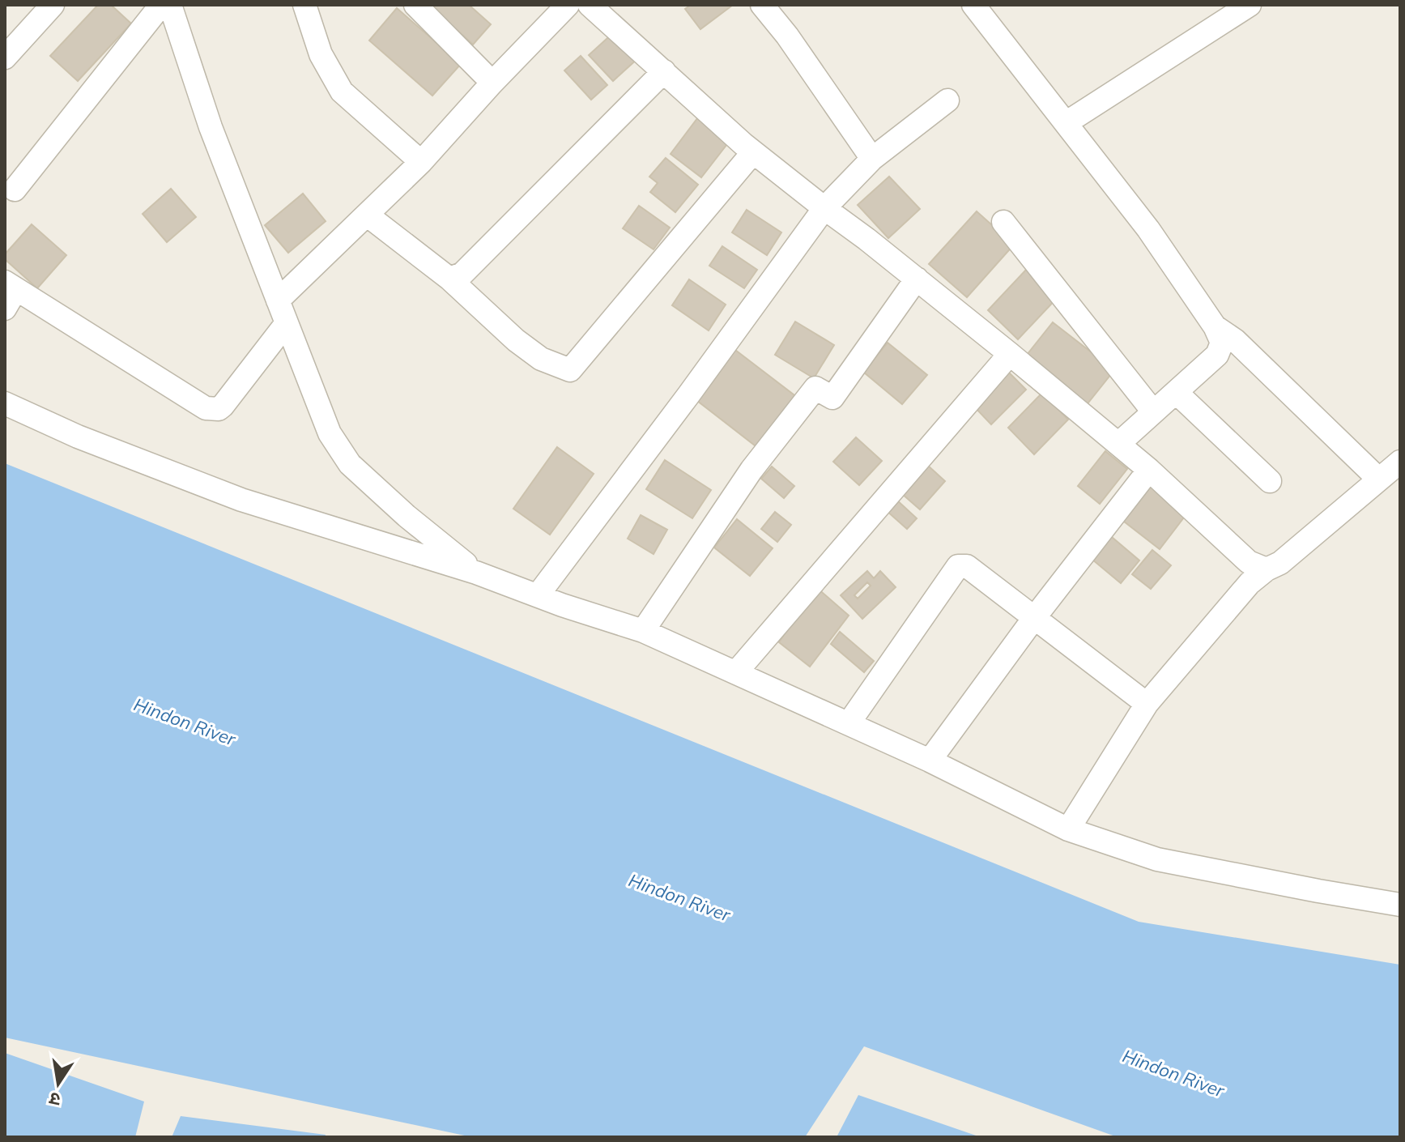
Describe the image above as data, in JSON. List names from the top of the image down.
{
  "water": ["Hindon River"],
  "north": "bottom"
}
